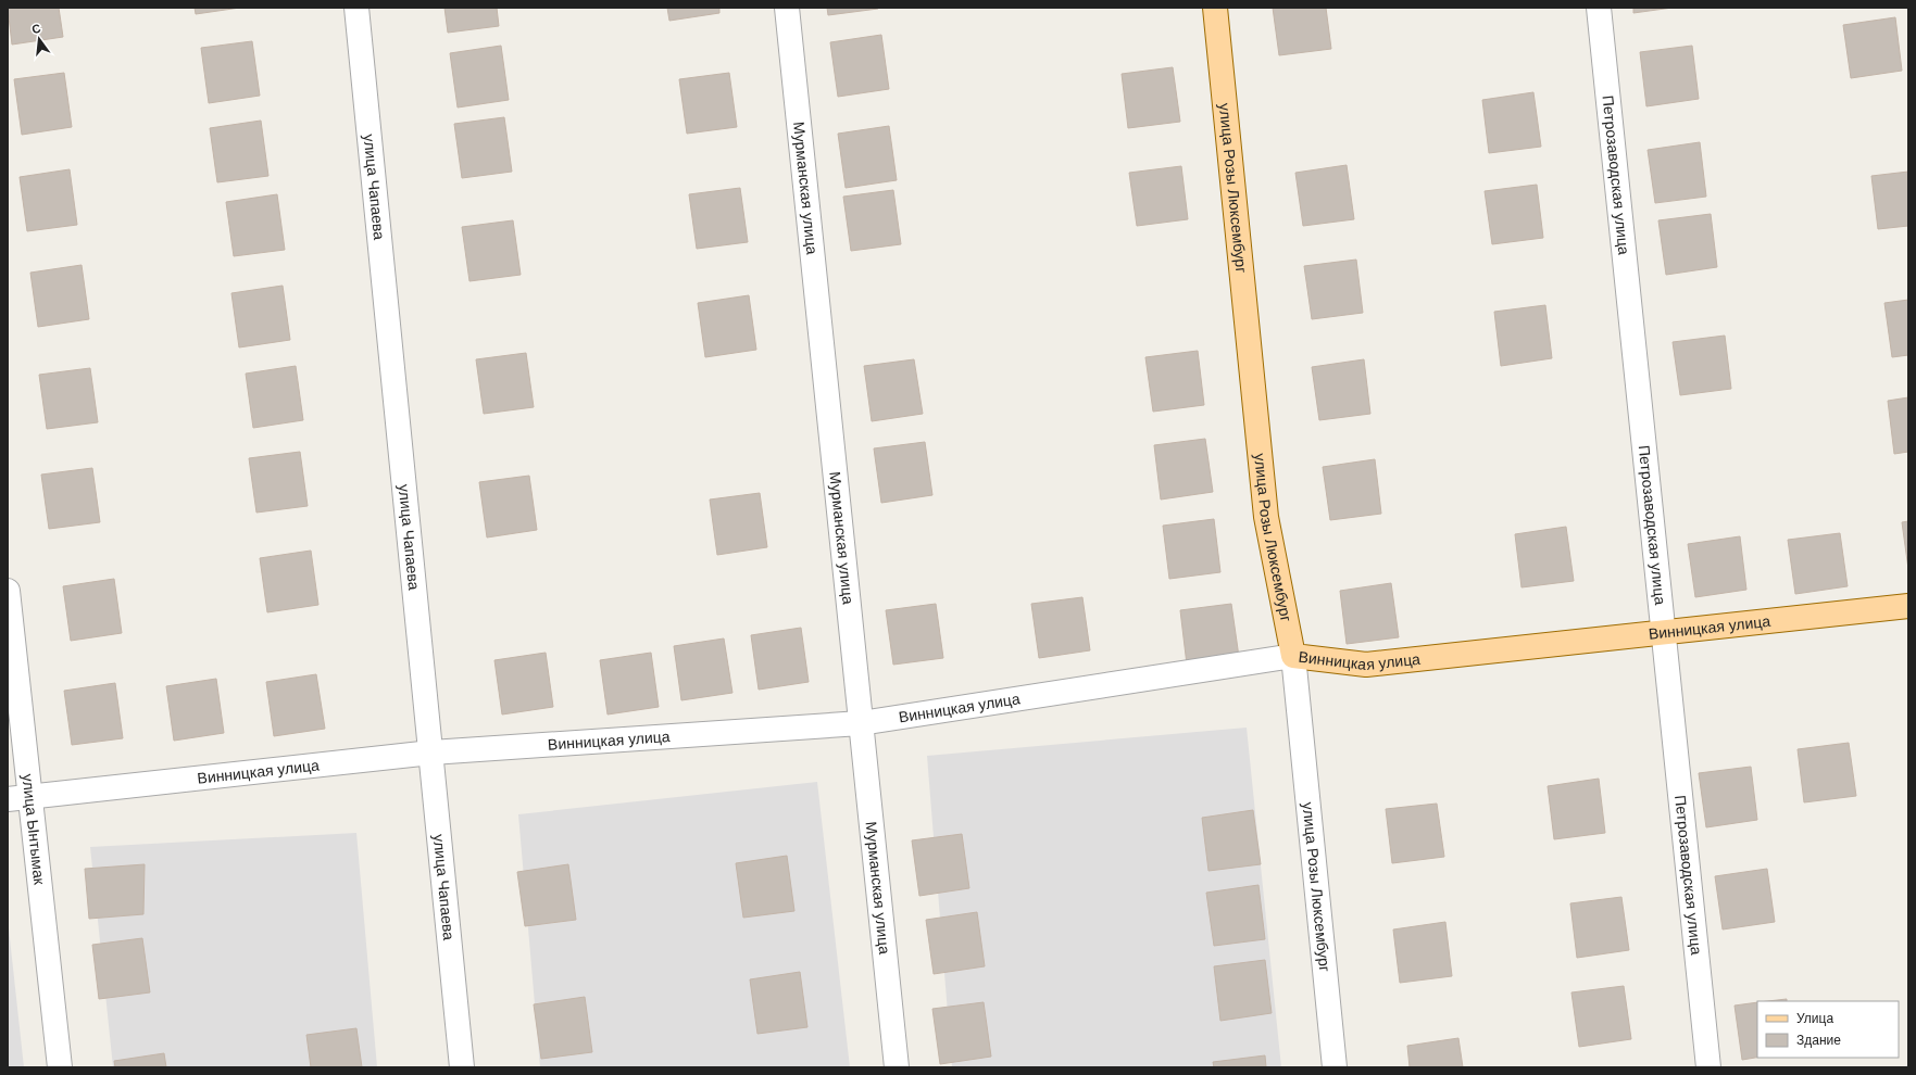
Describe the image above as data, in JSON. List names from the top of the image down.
{
  "streets": {
    "main road": ["улица Розы Люксембург", "Винницкая улица"],
    "street": [
      "Петрозаводская улица",
      "улица Чапаева",
      "Мурманская улица",
      "улица Ынтымак"
    ]
  },
  "crossings": [
    ["Петрозаводская улица", "Винницкая улица"],
    ["улица Чапаева", "Винницкая улица"],
    ["Мурманская улица", "Винницкая улица"],
    ["улица Розы Люксембург", "Винницкая улица"],
    ["Винницкая улица", "улица Ынтымак"]
  ],
  "legend": ["Улица", "Здание"],
  "north": "top"
}
